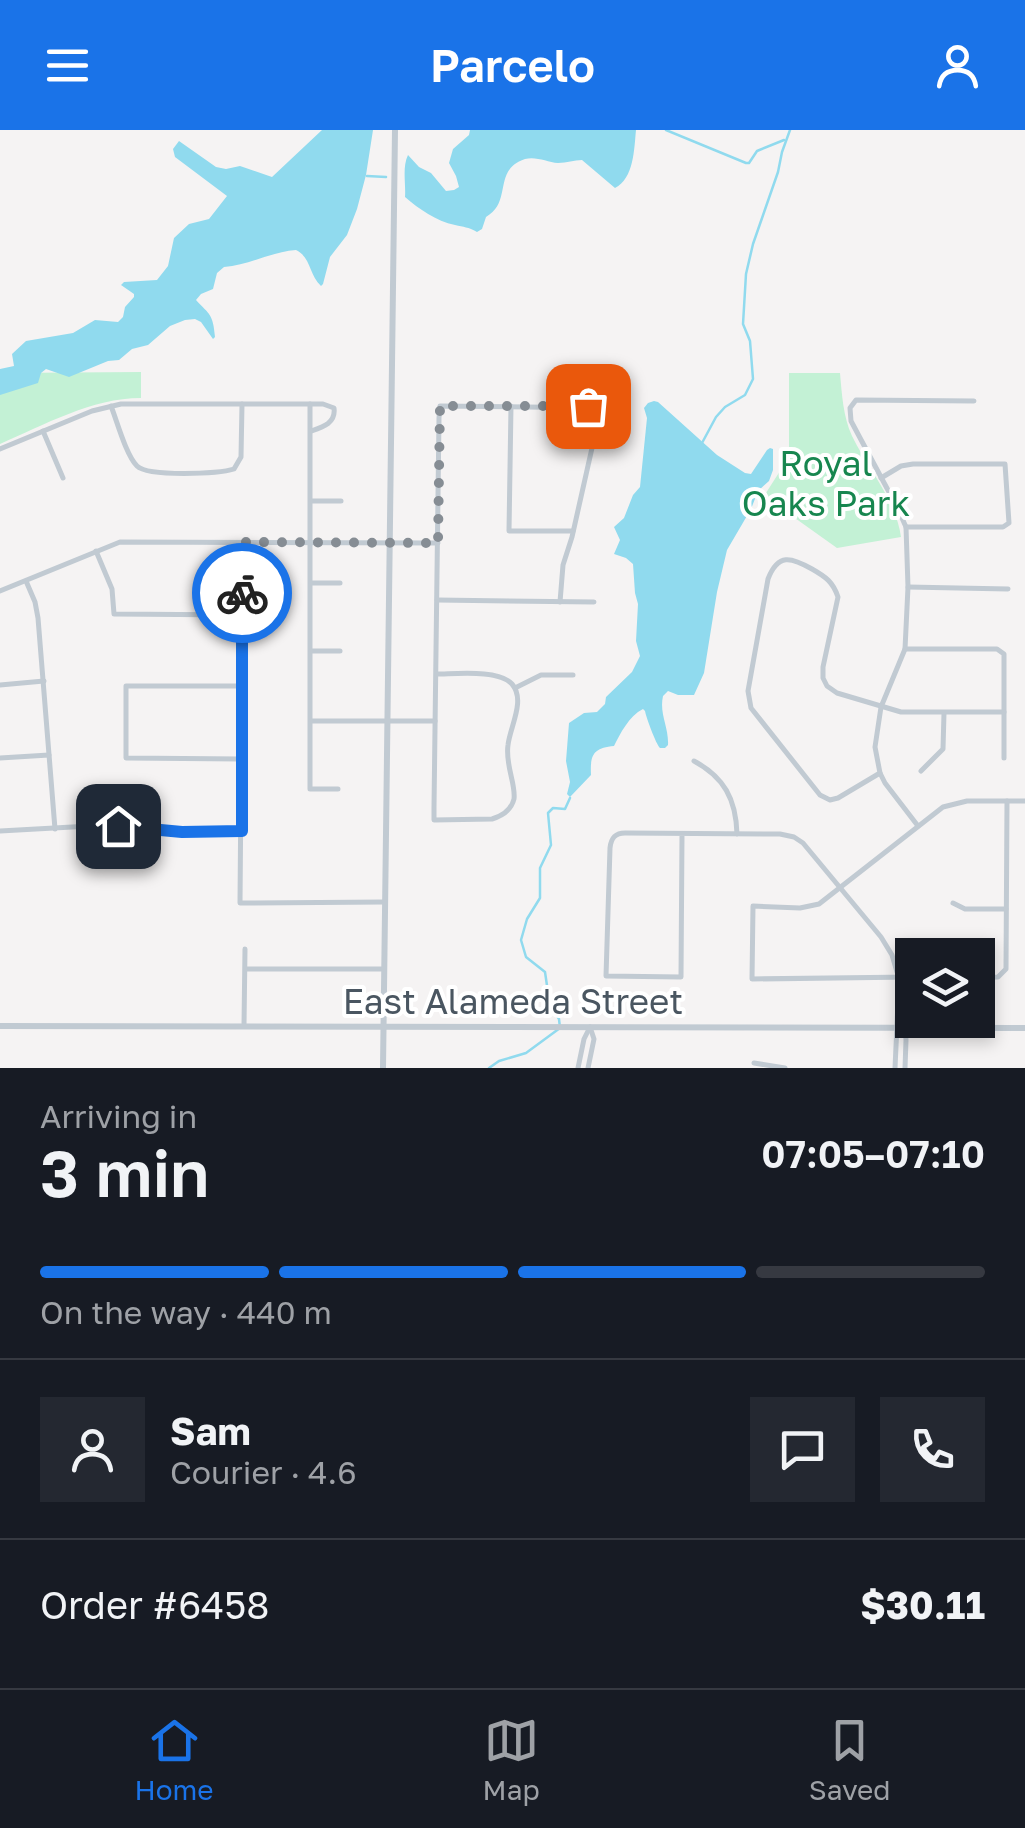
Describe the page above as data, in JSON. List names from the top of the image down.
{
  "streets": {
    "street": ["East Alameda Street"]
  },
  "parks": ["Royal Oaks Park"],
  "page": {
    "header": "Parcelo",
    "heading": ["3 min", "Arriving in", "07:05–07:10"],
    "panel": [
      "Sam",
      "Courier · 4.6",
      "Order #6458",
      "$30.11"
    ],
    "bar": "On the way · 440 m",
    "tabs": ["Home", "Map", "Saved"]
  }
}
